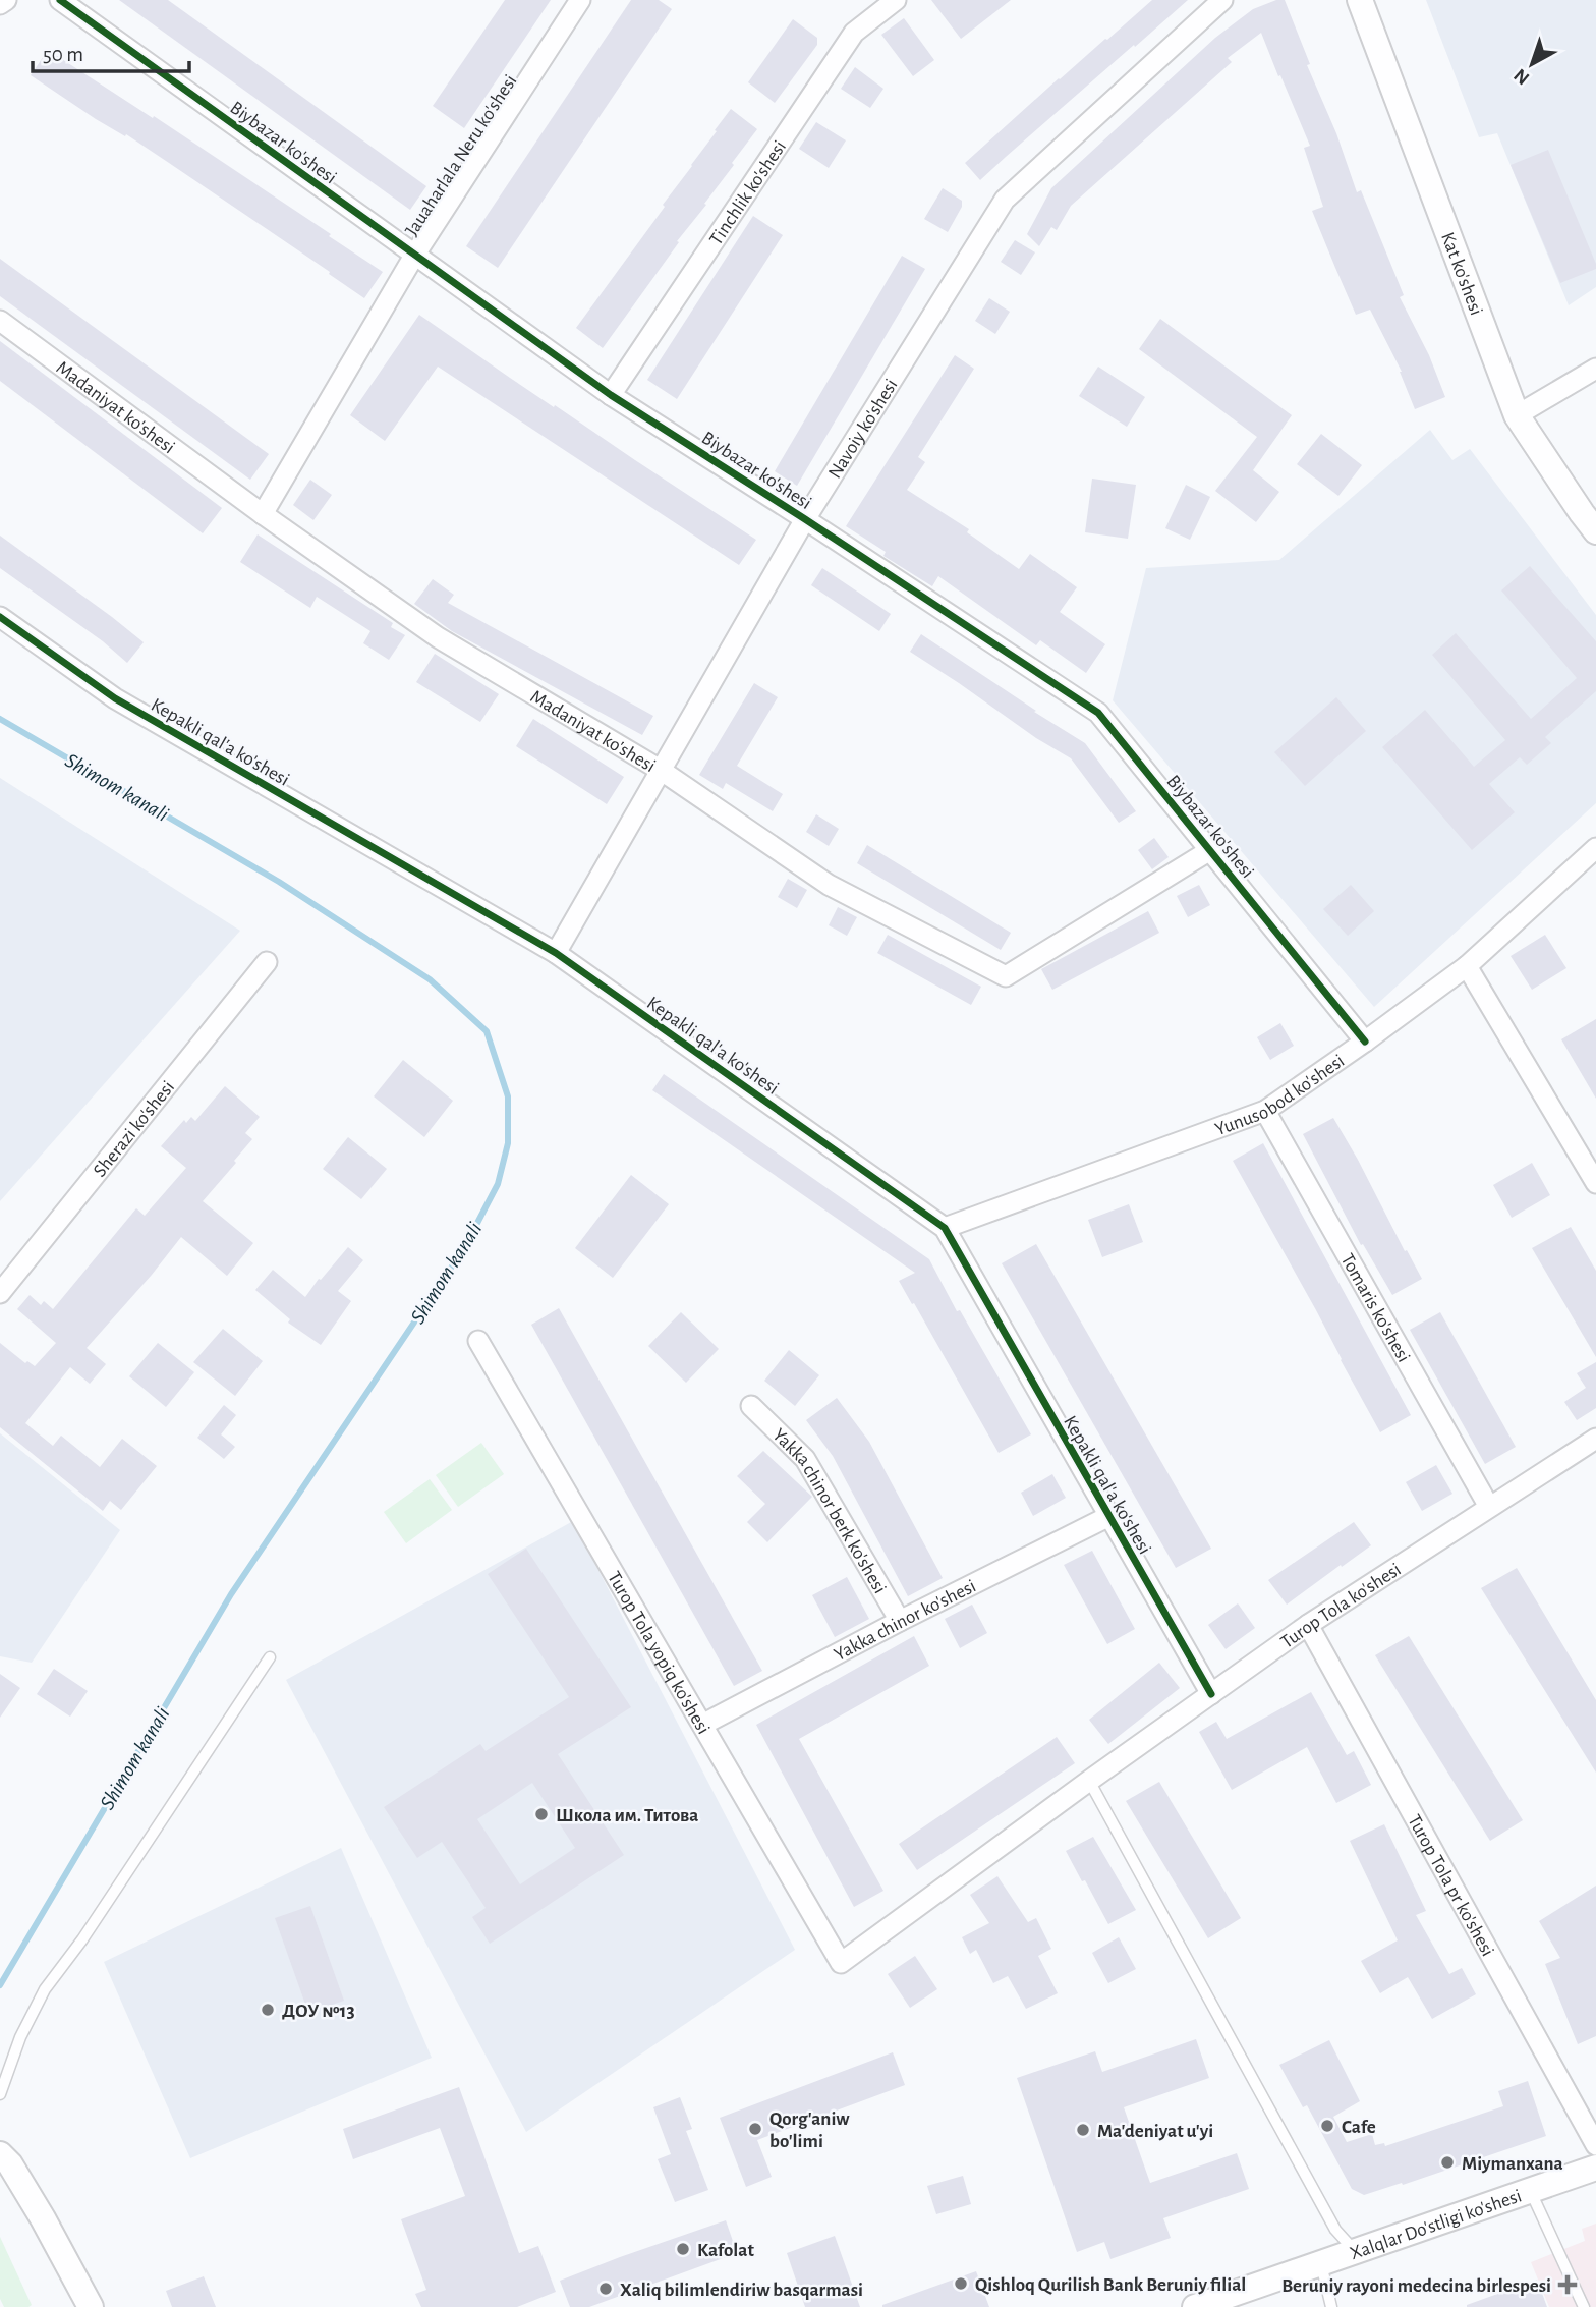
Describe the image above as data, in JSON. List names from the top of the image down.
{
  "streets": {
    "street": [
      "Biybazar ko'shesi",
      "Jauaharlala Neru ko'shesi",
      "Tinchlik ko'shesi",
      "Kat ko'shesi",
      "Madaniyat ko'shesi",
      "Navoiy ko'shesi",
      "Kepakli qal'a ko'shesi",
      "Yunusobod ko'shesi",
      "Sherazi ko'shesi",
      "Tomaris ko'shesi",
      "Yakka chinor berk ko'shesi",
      "Turop Tola ko'shesi",
      "Yakka chinor ko'shesi",
      "Turop Tola yopiq ko'shesi",
      "Turop Tola pr ko'shesi",
      "Xalqlar Do'stligi ko'shesi"
    ]
  },
  "crossings": [
    ["Biybazar ko'shesi", "Jauaharlala Neru ko'shesi"],
    ["Biybazar ko'shesi", "Tinchlik ko'shesi"],
    ["Biybazar ko'shesi", "Madaniyat ko'shesi"],
    ["Biybazar ko'shesi", "Navoiy ko'shesi"],
    ["Biybazar ko'shesi", "Yunusobod ko'shesi"],
    ["Jauaharlala Neru ko'shesi", "Madaniyat ko'shesi"],
    ["Madaniyat ko'shesi", "Navoiy ko'shesi"],
    ["Navoiy ko'shesi", "Kepakli qal'a ko'shesi"],
    ["Kepakli qal'a ko'shesi", "Yunusobod ko'shesi"],
    ["Kepakli qal'a ko'shesi", "Turop Tola ko'shesi"],
    ["Kepakli qal'a ko'shesi", "Yakka chinor ko'shesi"],
    ["Yunusobod ko'shesi", "Tomaris ko'shesi"],
    ["Tomaris ko'shesi", "Turop Tola ko'shesi"],
    ["Yakka chinor berk ko'shesi", "Yakka chinor ko'shesi"],
    ["Turop Tola ko'shesi", "Turop Tola yopiq ko'shesi"],
    ["Turop Tola ko'shesi", "Turop Tola pr ko'shesi"],
    ["Yakka chinor ko'shesi", "Turop Tola yopiq ko'shesi"]
  ],
  "water": ["Shimom kanali"],
  "places": {
    "other": [
      "Школа им. Титова",
      "ДОУ №13",
      "Cafe",
      "Qorg'aniw bo'limi",
      "Ma'deniyat u'yi",
      "Miymanxana",
      "Kafolat",
      "Qishloq Qurilish Bank Beruniy filial",
      "Xaliq bilimlendiriw basqarmasi"
    ],
    "health": ["Beruniy rayoni medecina birlespesi"]
  },
  "scale_bar": "50 m",
  "north": "bottom left"
}
